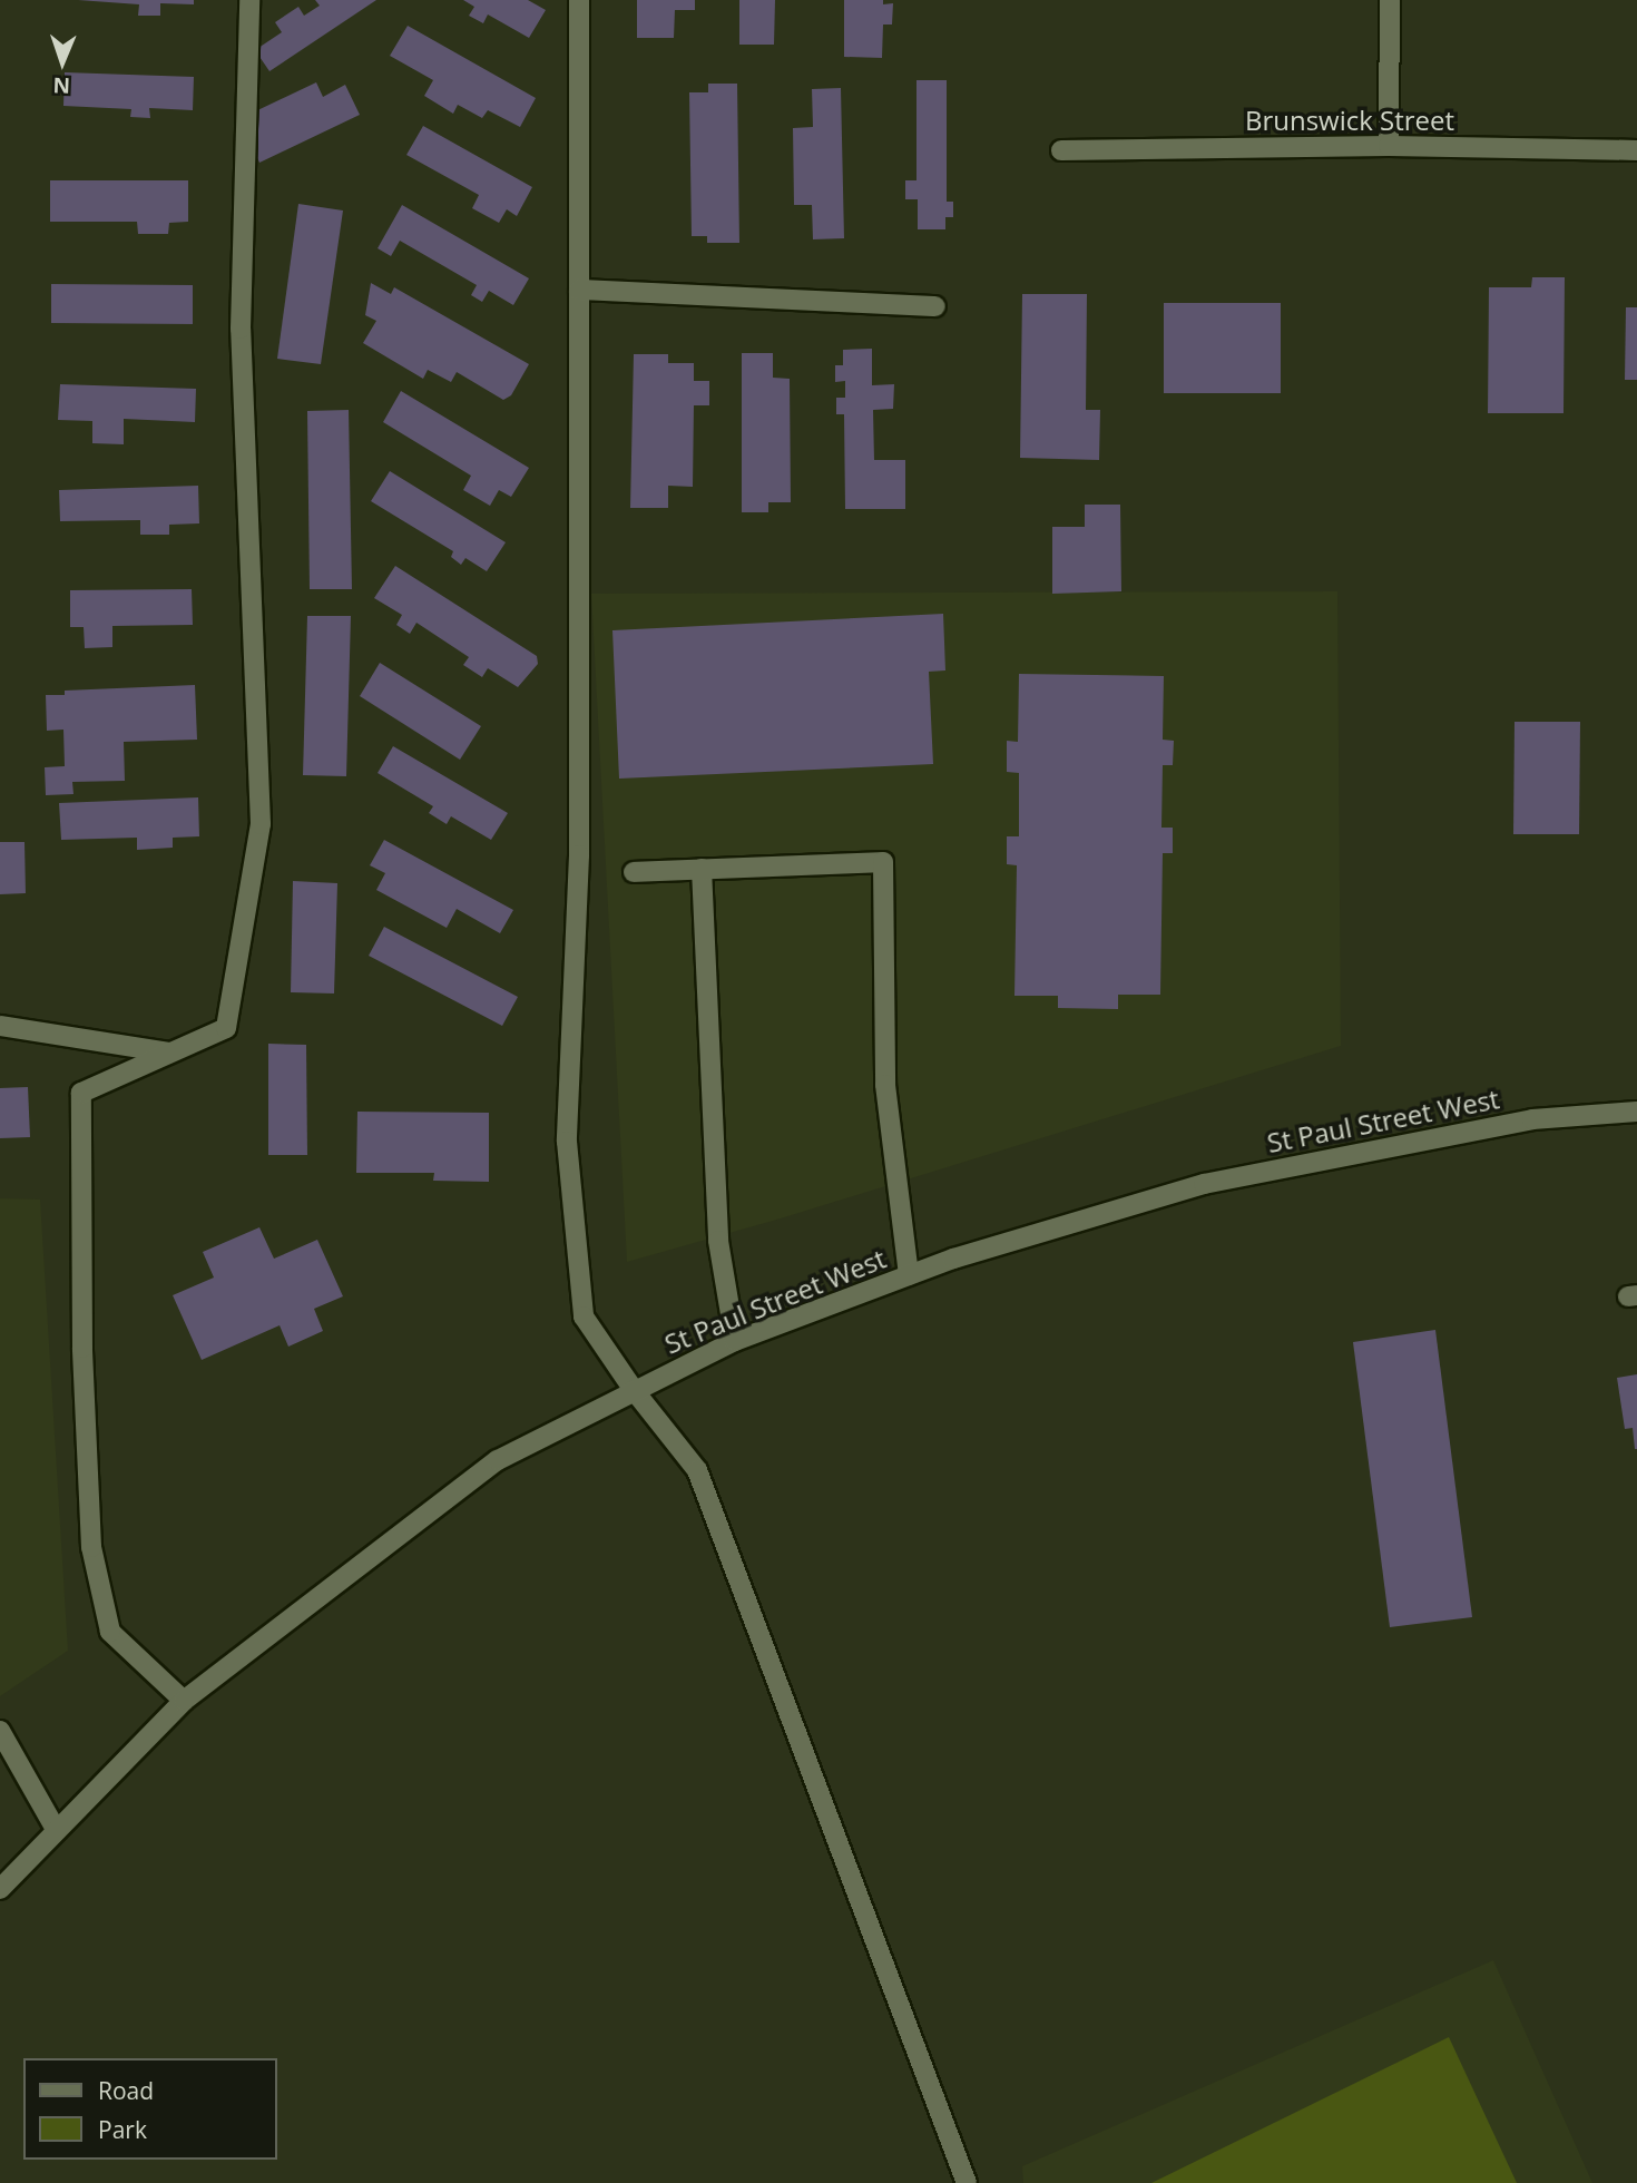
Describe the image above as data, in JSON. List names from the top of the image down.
{
  "streets": {
    "main road": ["Brunswick Street", "St Paul Street West"]
  },
  "legend": ["Road", "Park"],
  "north": "bottom"
}
